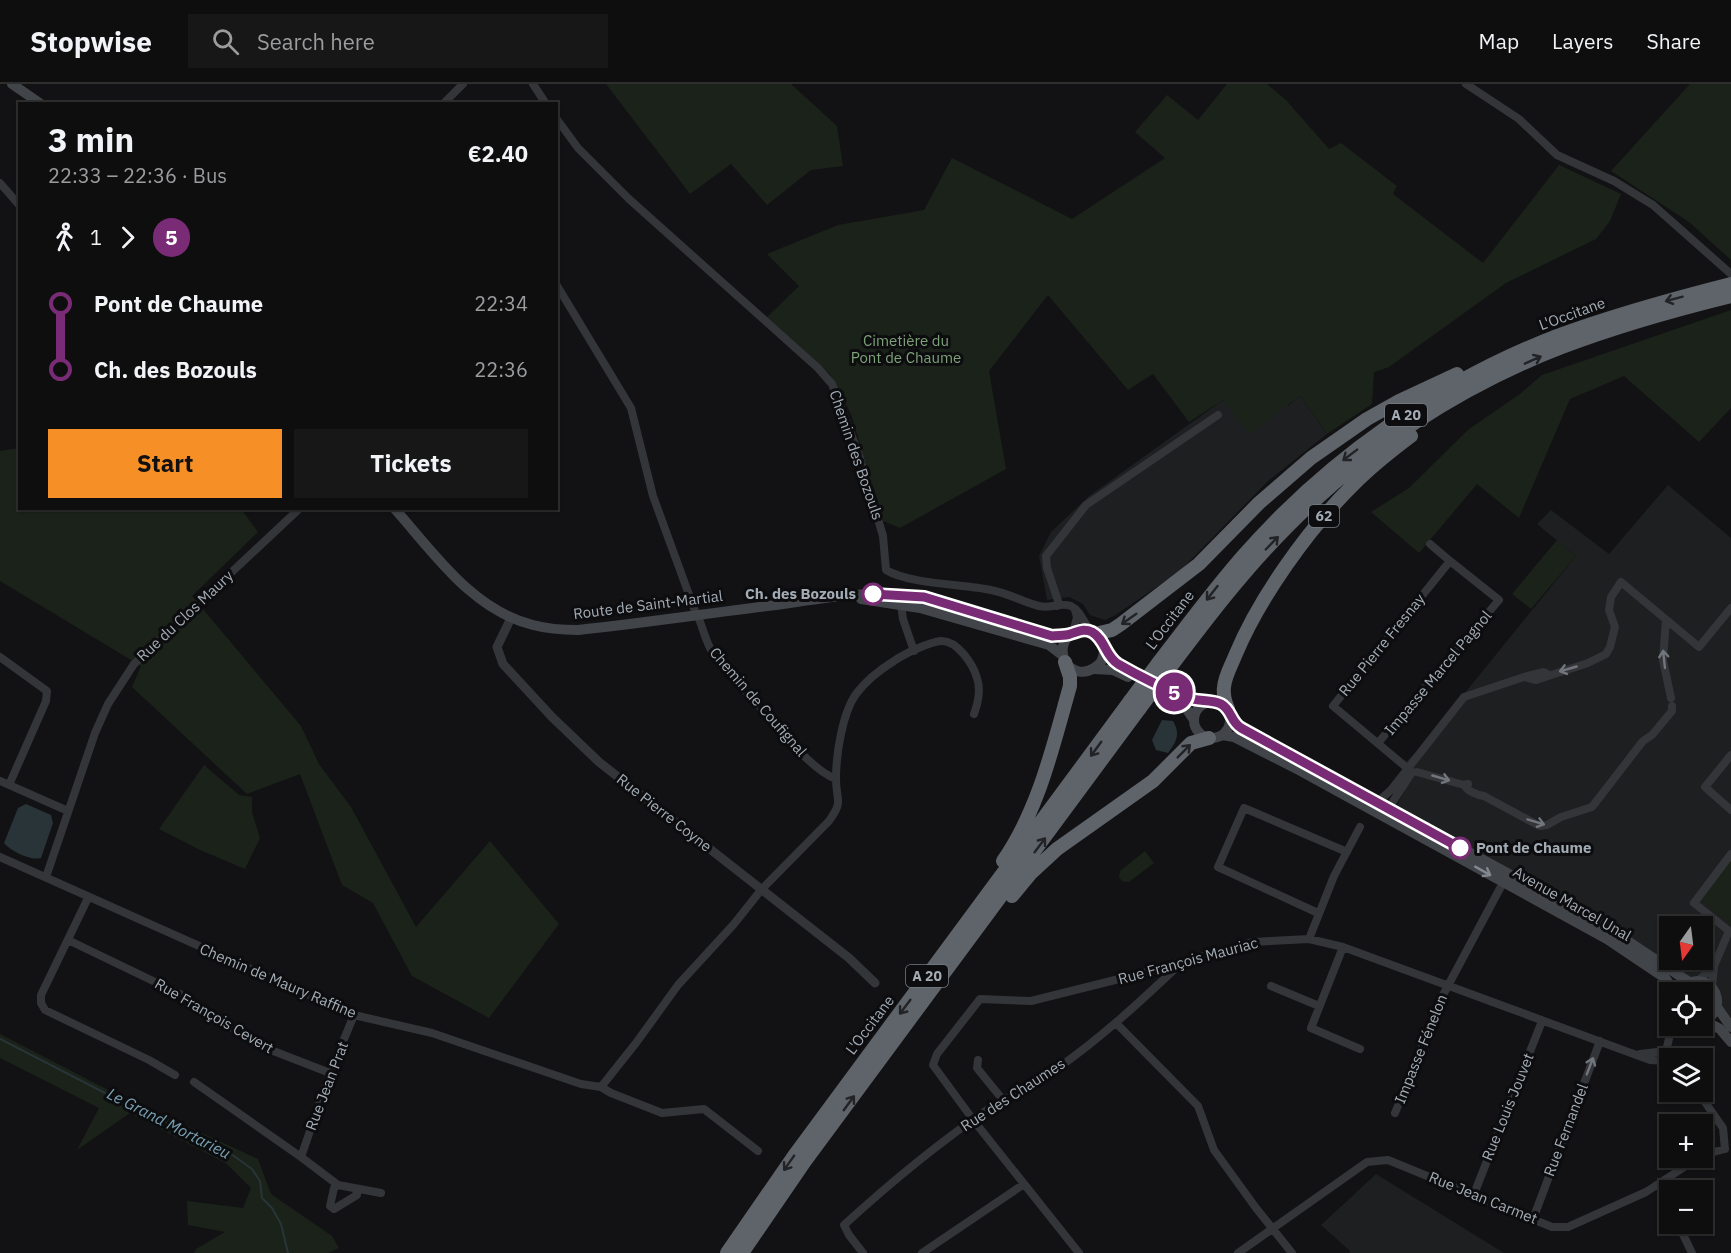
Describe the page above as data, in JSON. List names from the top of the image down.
{
  "streets": {
    "highway": ["L'Occitane", "A 20", "62"],
    "main road": ["Route de Saint-Martial", "Avenue Marcel Unal"],
    "street": [
      "Chemin des Bozouls",
      "Rue du Clos Maury",
      "Rue Pierre Fresnay",
      "Impasse Marcel Pagnol",
      "Chemin de Coufignal",
      "Rue Pierre Coyne",
      "Rue François Mauriac",
      "Chemin de Maury Raffine",
      "Rue François Cevert",
      "Impasse Fénelon",
      "Rue Jean Prat",
      "Rue des Chaumes",
      "Rue Louis Jouvet",
      "Rue Fernandel",
      "Rue Jean Carmet"
    ]
  },
  "crossings": [
    ["L'Occitane", "62"],
    ["62", "Avenue Marcel Unal"],
    ["Route de Saint-Martial", "Chemin de Coufignal"],
    ["Route de Saint-Martial", "Rue Pierre Coyne"],
    ["Rue du Clos Maury", "Chemin de Maury Raffine"],
    ["Rue Pierre Fresnay", "Impasse Marcel Pagnol"],
    ["Avenue Marcel Unal", "Impasse Fénelon"],
    ["Rue François Mauriac", "Impasse Fénelon"],
    ["Rue François Mauriac", "Rue des Chaumes"],
    ["Rue François Mauriac", "Rue Louis Jouvet"],
    ["Rue François Mauriac", "Rue Fernandel"],
    ["Chemin de Maury Raffine", "Rue Jean Prat"],
    ["Rue François Cevert", "Rue Jean Prat"],
    ["Rue Louis Jouvet", "Rue Jean Carmet"],
    ["Rue Fernandel", "Rue Jean Carmet"]
  ],
  "one_way": ["Rue Fernandel"],
  "water": ["Le Grand Mortarieu"],
  "parks": ["Cimetière du Pont de Chaume"],
  "places": ["Ch. des Bozouls", "Pont de Chaume"],
  "lines": ["bus line 5"],
  "north": "bottom",
  "page": {
    "header": "Stopwise",
    "search": "Search here",
    "nav": ["Map", "Layers", "Share"],
    "on_map": "5",
    "heading": ["3 min", "22:33 – 22:36 · Bus", "€2.40"],
    "legs": ["1", "5"],
    "list": [
      {
        "name": "Pont de Chaume",
        "value": "22:34"
      },
      {
        "name": "Ch. des Bozouls",
        "value": "22:36"
      }
    ],
    "buttons": ["Start", "Tickets"],
    "map_buttons": ["+", "−"]
  }
}
